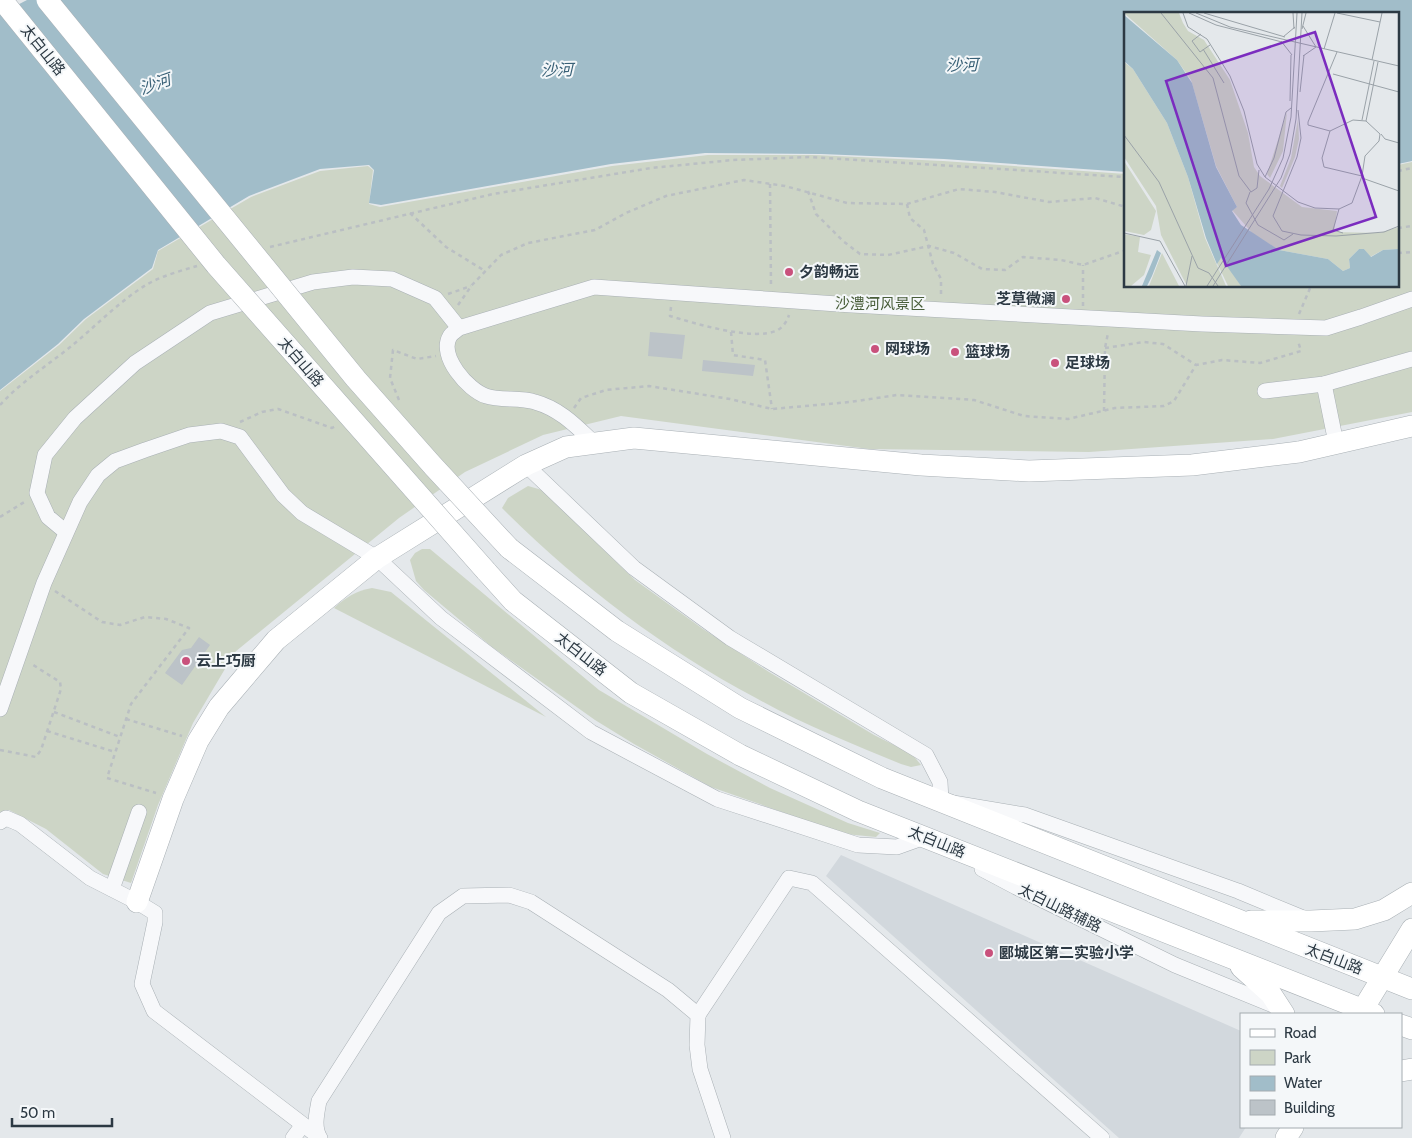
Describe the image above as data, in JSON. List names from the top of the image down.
{
  "streets": {
    "main road": ["太白山路"],
    "street": ["太白山路辅路"]
  },
  "crossings": [
    ["太白山路", "太白山路辅路"]
  ],
  "water": ["沙河"],
  "parks": ["沙澧河风景区"],
  "places": [
    "夕韵畅远",
    "芝草微澜",
    "网球场",
    "篮球场",
    "足球场",
    "云上巧厨",
    "郾城区第二实验小学"
  ],
  "legend": [
    "Road",
    "Park",
    "Water",
    "Building"
  ],
  "scale_bar": "50 m"
}
